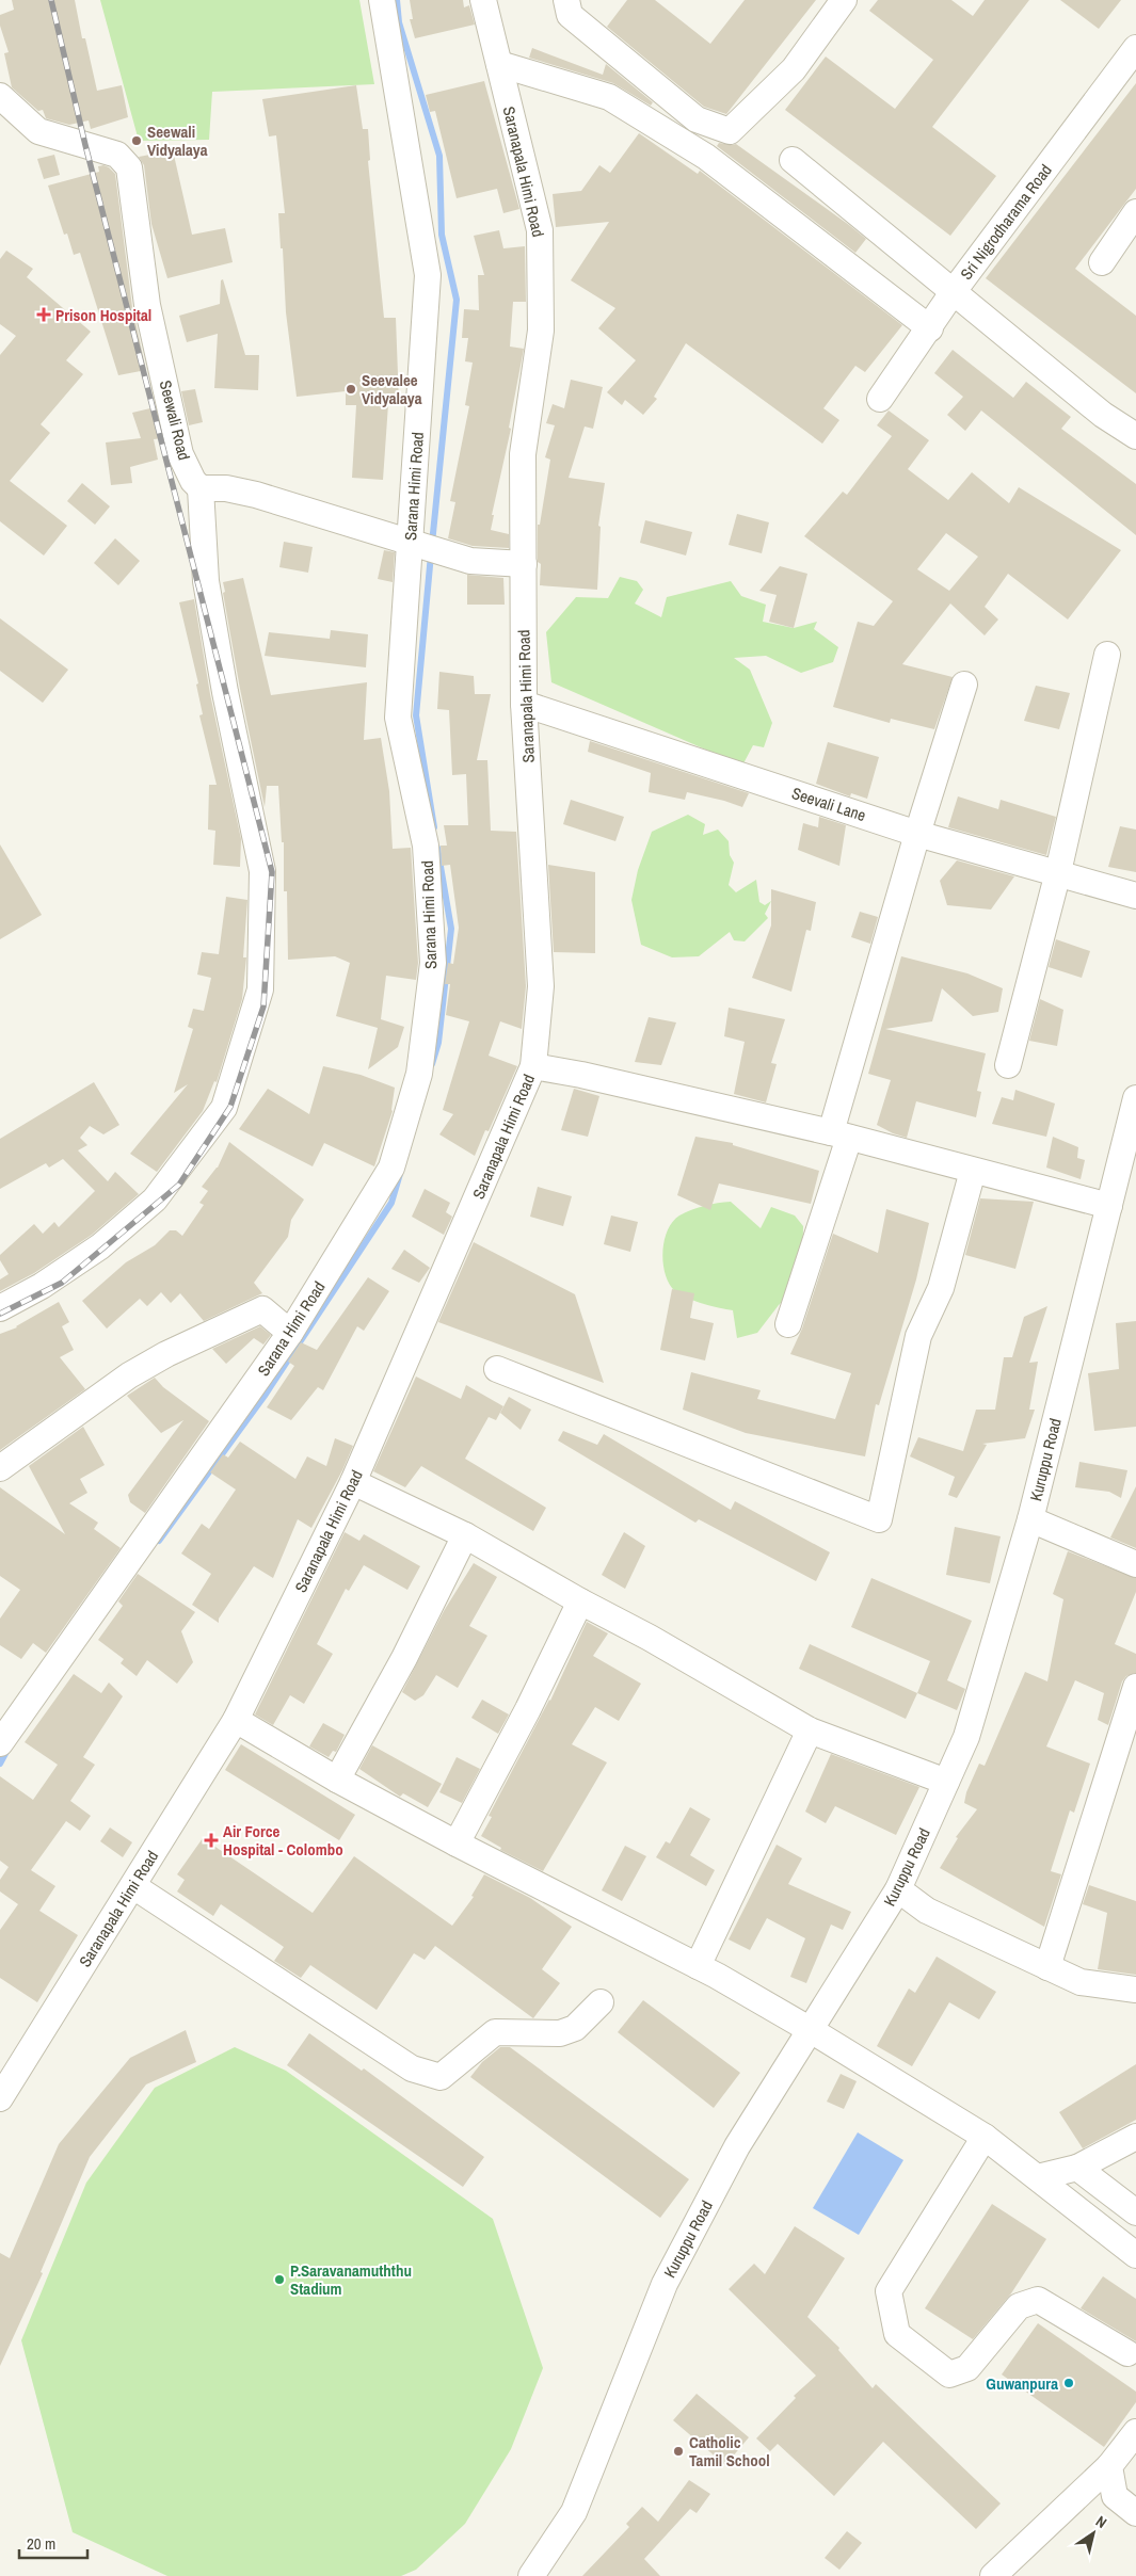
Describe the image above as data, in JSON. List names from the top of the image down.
{
  "streets": {
    "street": [
      "Saranapala Himi Road",
      "Sri Nigrodharama Road",
      "Seewali Road",
      "Sarana Himi Road",
      "Seevali Lane",
      "Kuruppu Road"
    ]
  },
  "crossings": [
    ["Saranapala Himi Road", "Seevali Lane"]
  ],
  "places": {
    "other": [
      "Seewali Vidyalaya",
      "Seevalee Vidyalaya",
      "P.Saravanamuththu Stadium",
      "Guwanpura",
      "Catholic Tamil School"
    ],
    "health": ["Prison Hospital", "Air Force Hospital - Colombo"]
  },
  "scale_bar": "20 m",
  "north": "top right"
}
